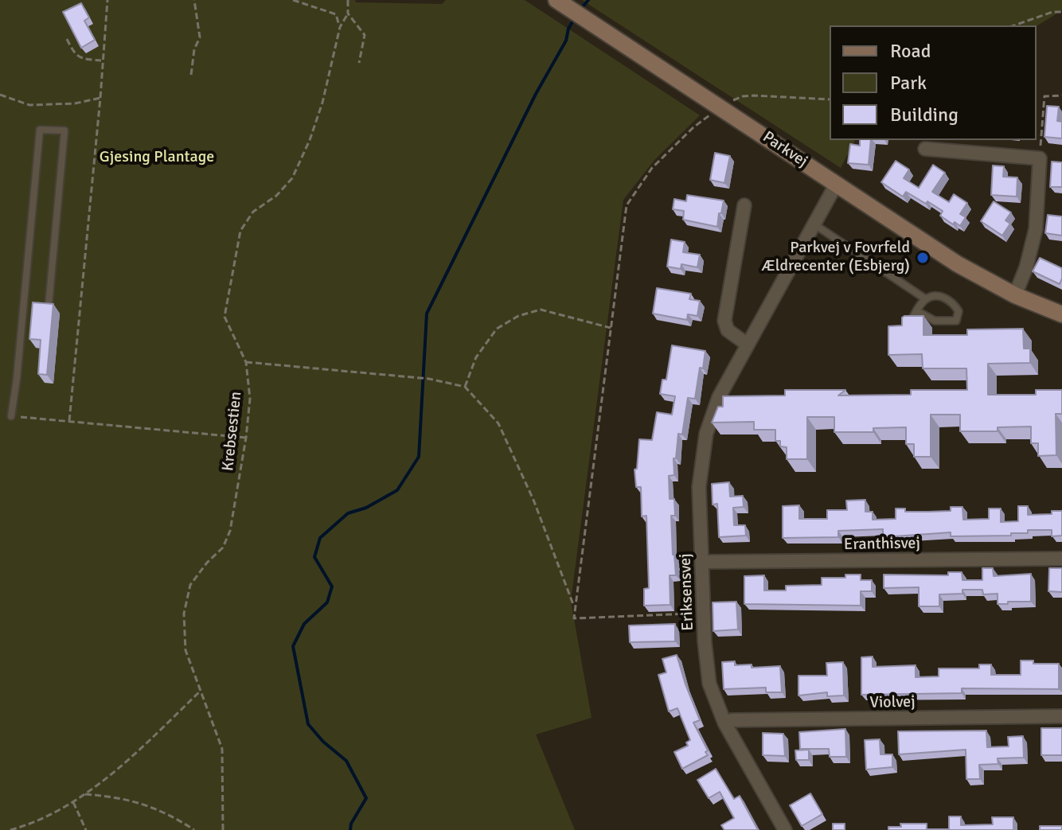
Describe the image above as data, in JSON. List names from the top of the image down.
{
  "streets": {
    "street": [
      "Parkvej",
      "Eranthisvej",
      "Eriksensvej",
      "Violvej"
    ],
    "path": ["Krebsestien"]
  },
  "crossings": [
    ["Parkvej", "Eriksensvej"],
    ["Eranthisvej", "Eriksensvej"],
    ["Eriksensvej", "Violvej"]
  ],
  "parks": ["Gjesing Plantage"],
  "places": ["Parkvej v Fovrfeld Ældrecenter (Esbjerg)"],
  "legend": ["Road", "Park", "Building"]
}
